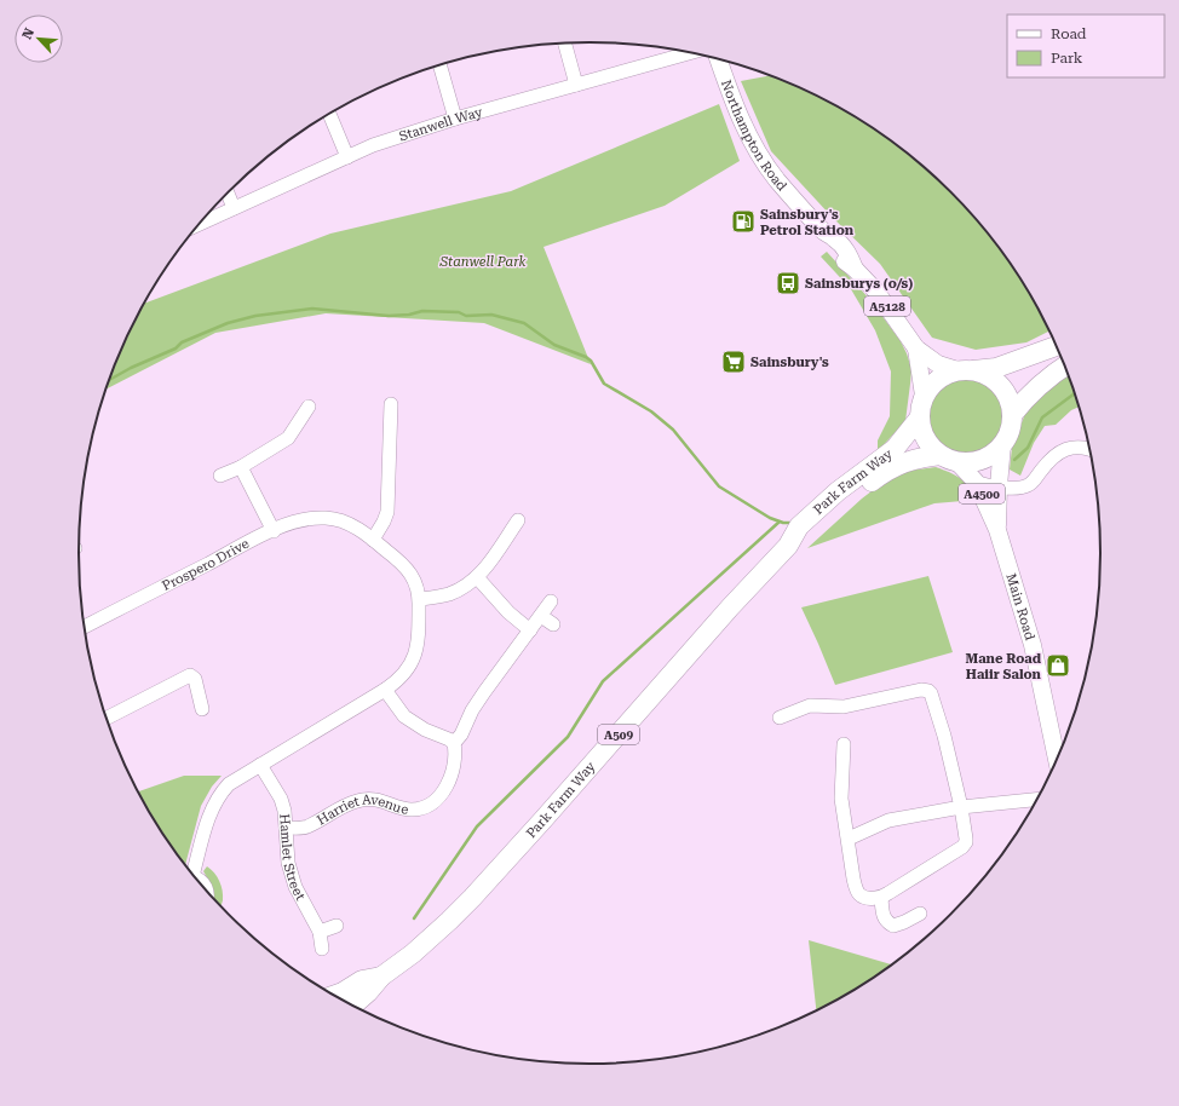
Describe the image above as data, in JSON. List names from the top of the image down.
{
  "streets": {
    "highway": ["Park Farm Way", "A509"],
    "main road": [
      "Northampton Road",
      "A5128",
      "A4500",
      "Main Road"
    ],
    "street": [
      "Stanwell Way",
      "Prospero Drive",
      "Harriet Avenue",
      "Hamlet Street"
    ]
  },
  "crossings": [
    ["Northampton Road", "Park Farm Way"],
    ["Northampton Road", "Main Road"],
    ["Park Farm Way", "Main Road"],
    ["Harriet Avenue", "Hamlet Street"]
  ],
  "parks": ["Stanwell Park"],
  "places": {
    "fuel station": ["Sainsbury's Petrol Station"],
    "bus stop": ["Sainsburys (o/s)"],
    "supermarket": ["Sainsbury's"],
    "shop": ["Mane Road Haiir Salon"]
  },
  "legend": ["Road", "Park"],
  "north": "top left"
}
